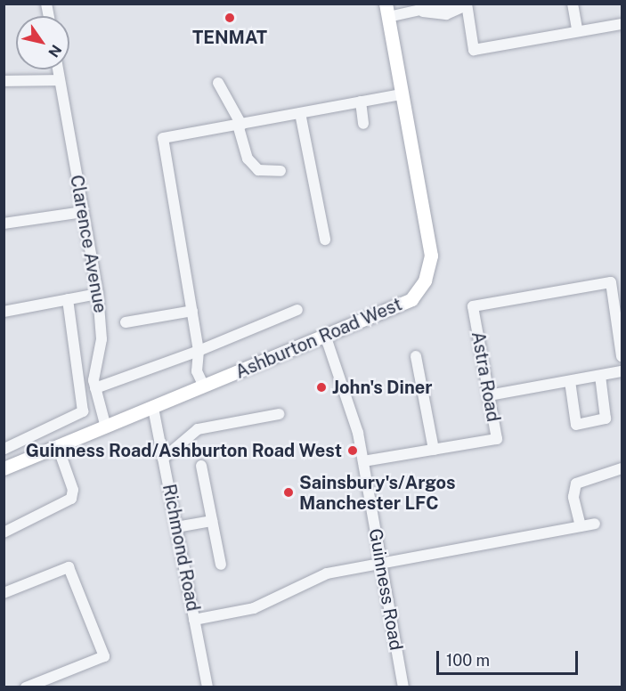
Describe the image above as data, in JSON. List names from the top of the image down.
{
  "streets": {
    "main road": ["Ashburton Road West"],
    "street": [
      "Clarence Avenue",
      "Astra Road",
      "Richmond Road",
      "Guinness Road"
    ]
  },
  "crossings": [
    ["Clarence Avenue", "Ashburton Road West"],
    ["Ashburton Road West", "Richmond Road"],
    ["Ashburton Road West", "Guinness Road"],
    ["Astra Road", "Guinness Road"]
  ],
  "places": [
    "TENMAT",
    "John's Diner",
    "Guinness Road/Ashburton Road West",
    "Sainsbury's/Argos Manchester LFC"
  ],
  "scale_bar": "100 m",
  "north": "bottom right"
}
